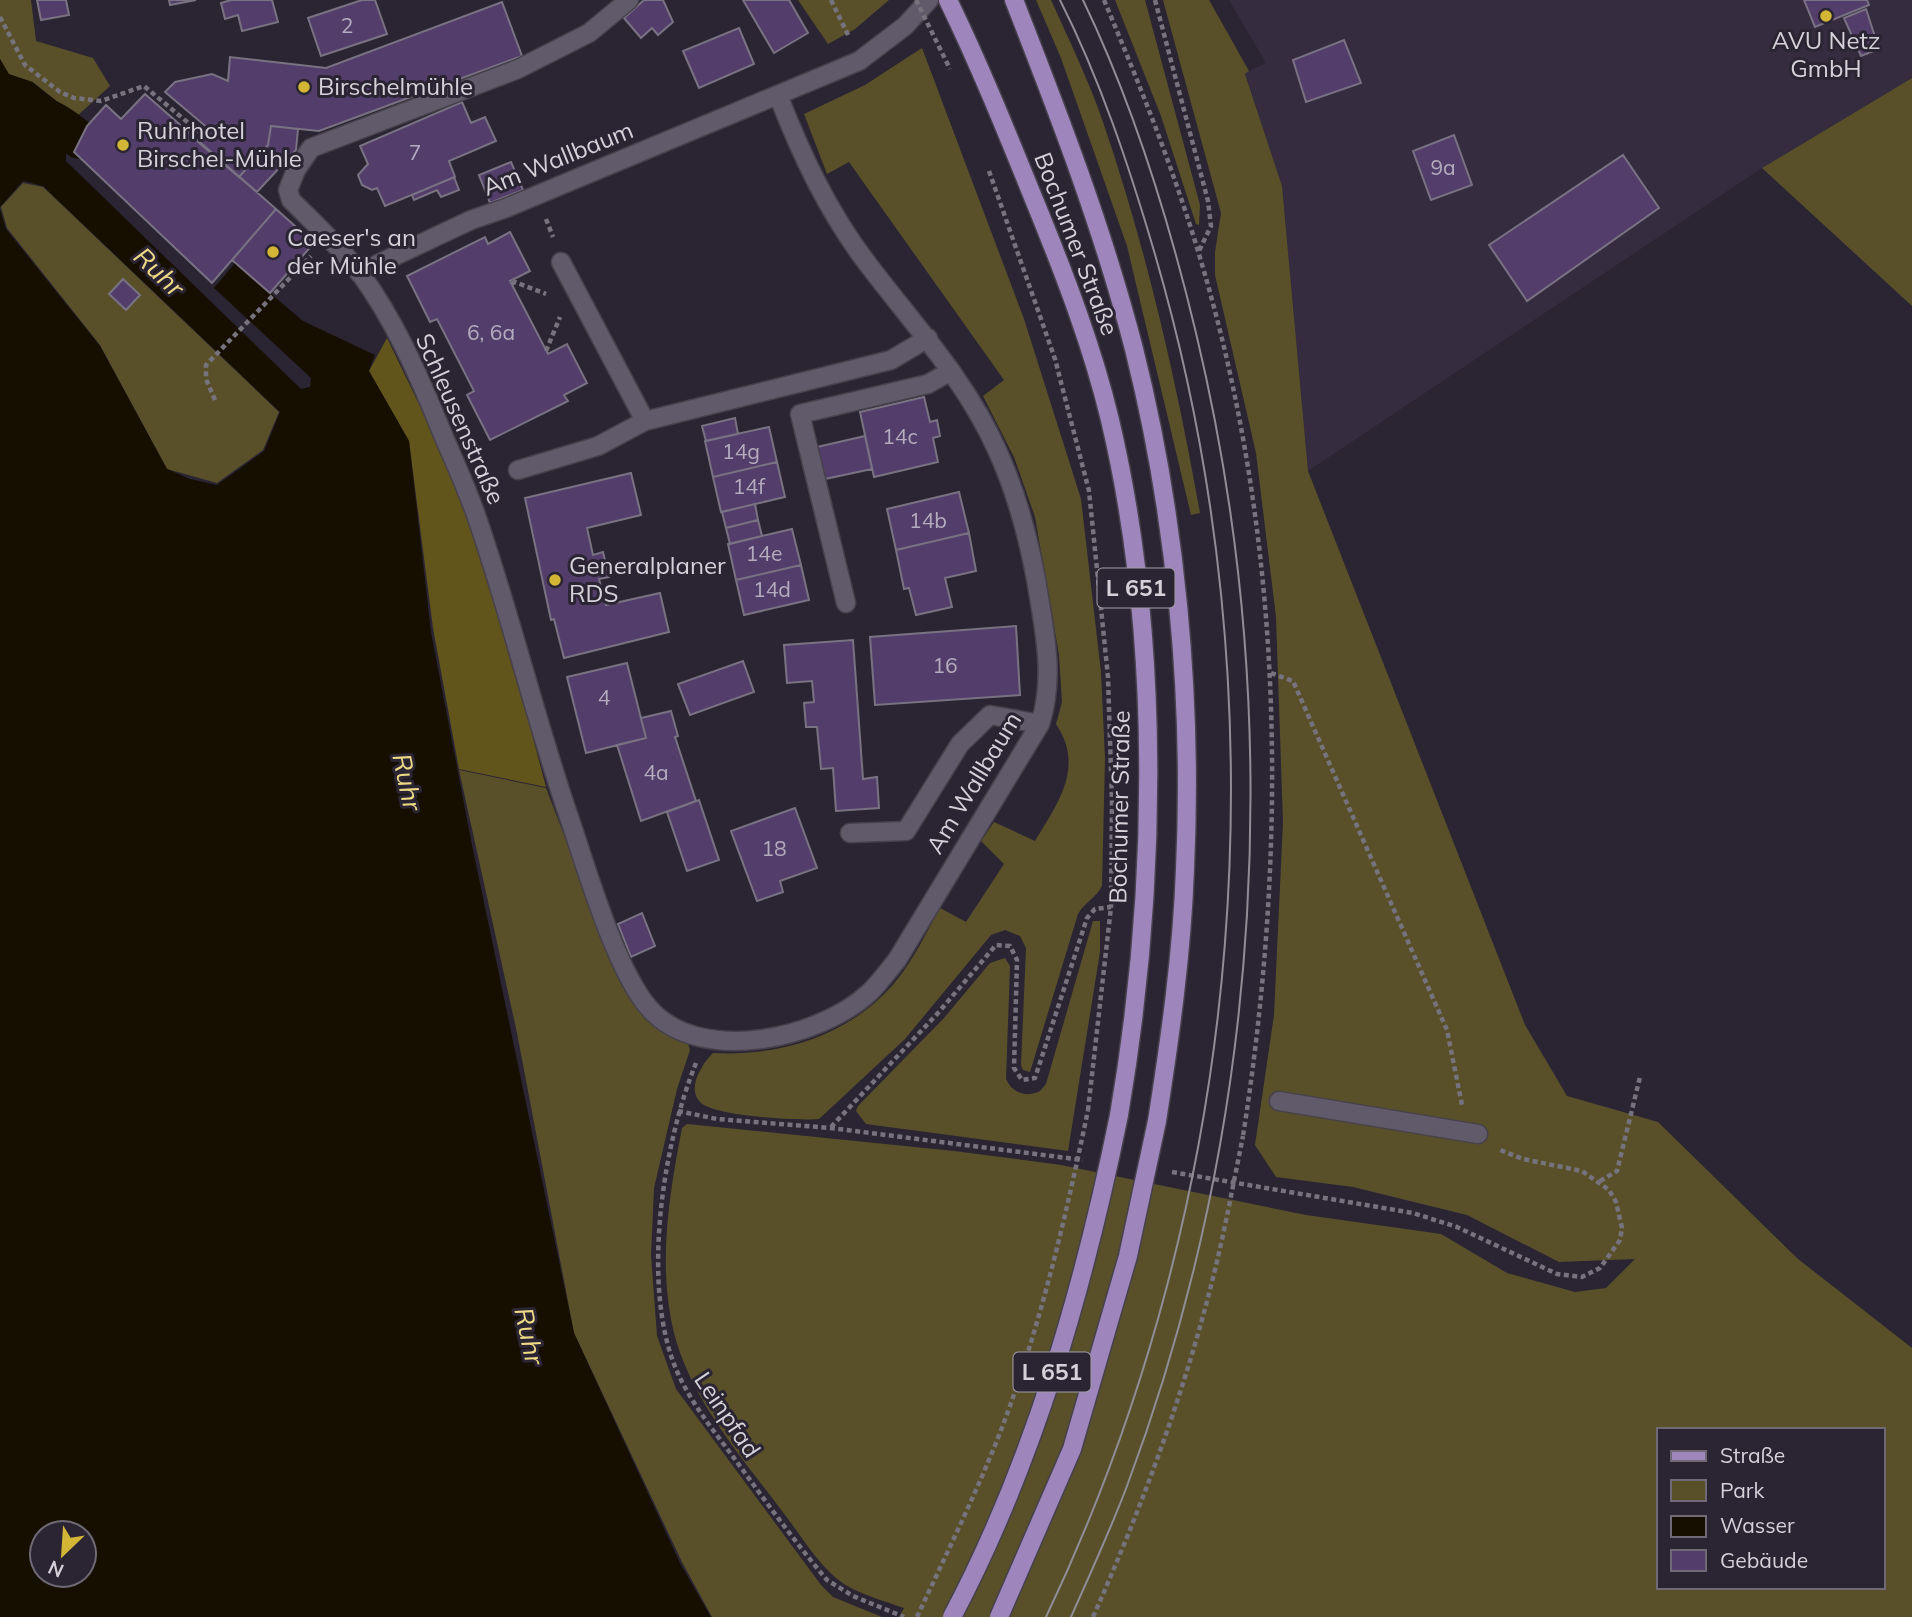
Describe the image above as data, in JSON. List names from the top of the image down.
{
  "streets": {
    "main road": ["Bochumer Straße", "L 651"],
    "street": ["Am Wallbaum", "Schleusenstraße"],
    "path": ["Leinpfad"]
  },
  "crossings": [
    ["Am Wallbaum", "Schleusenstraße"],
    ["Am Wallbaum", "Leinpfad"],
    ["Schleusenstraße", "Leinpfad"]
  ],
  "water": ["Ruhr"],
  "places": [
    "AVU Netz GmbH",
    "Birschelmühle",
    "Ruhrhotel Birschel-Mühle",
    "Caeser's an der Mühle",
    "Generalplaner RDS"
  ],
  "house_numbers": [
    "2",
    "7",
    "9a",
    "6, 6a",
    "14c",
    "14g",
    "14f",
    "14b",
    "14e",
    "14d",
    "16",
    "4",
    "4a",
    "18"
  ],
  "legend": [
    "Straße",
    "Park",
    "Wasser",
    "Gebäude"
  ],
  "north": "bottom left"
}
